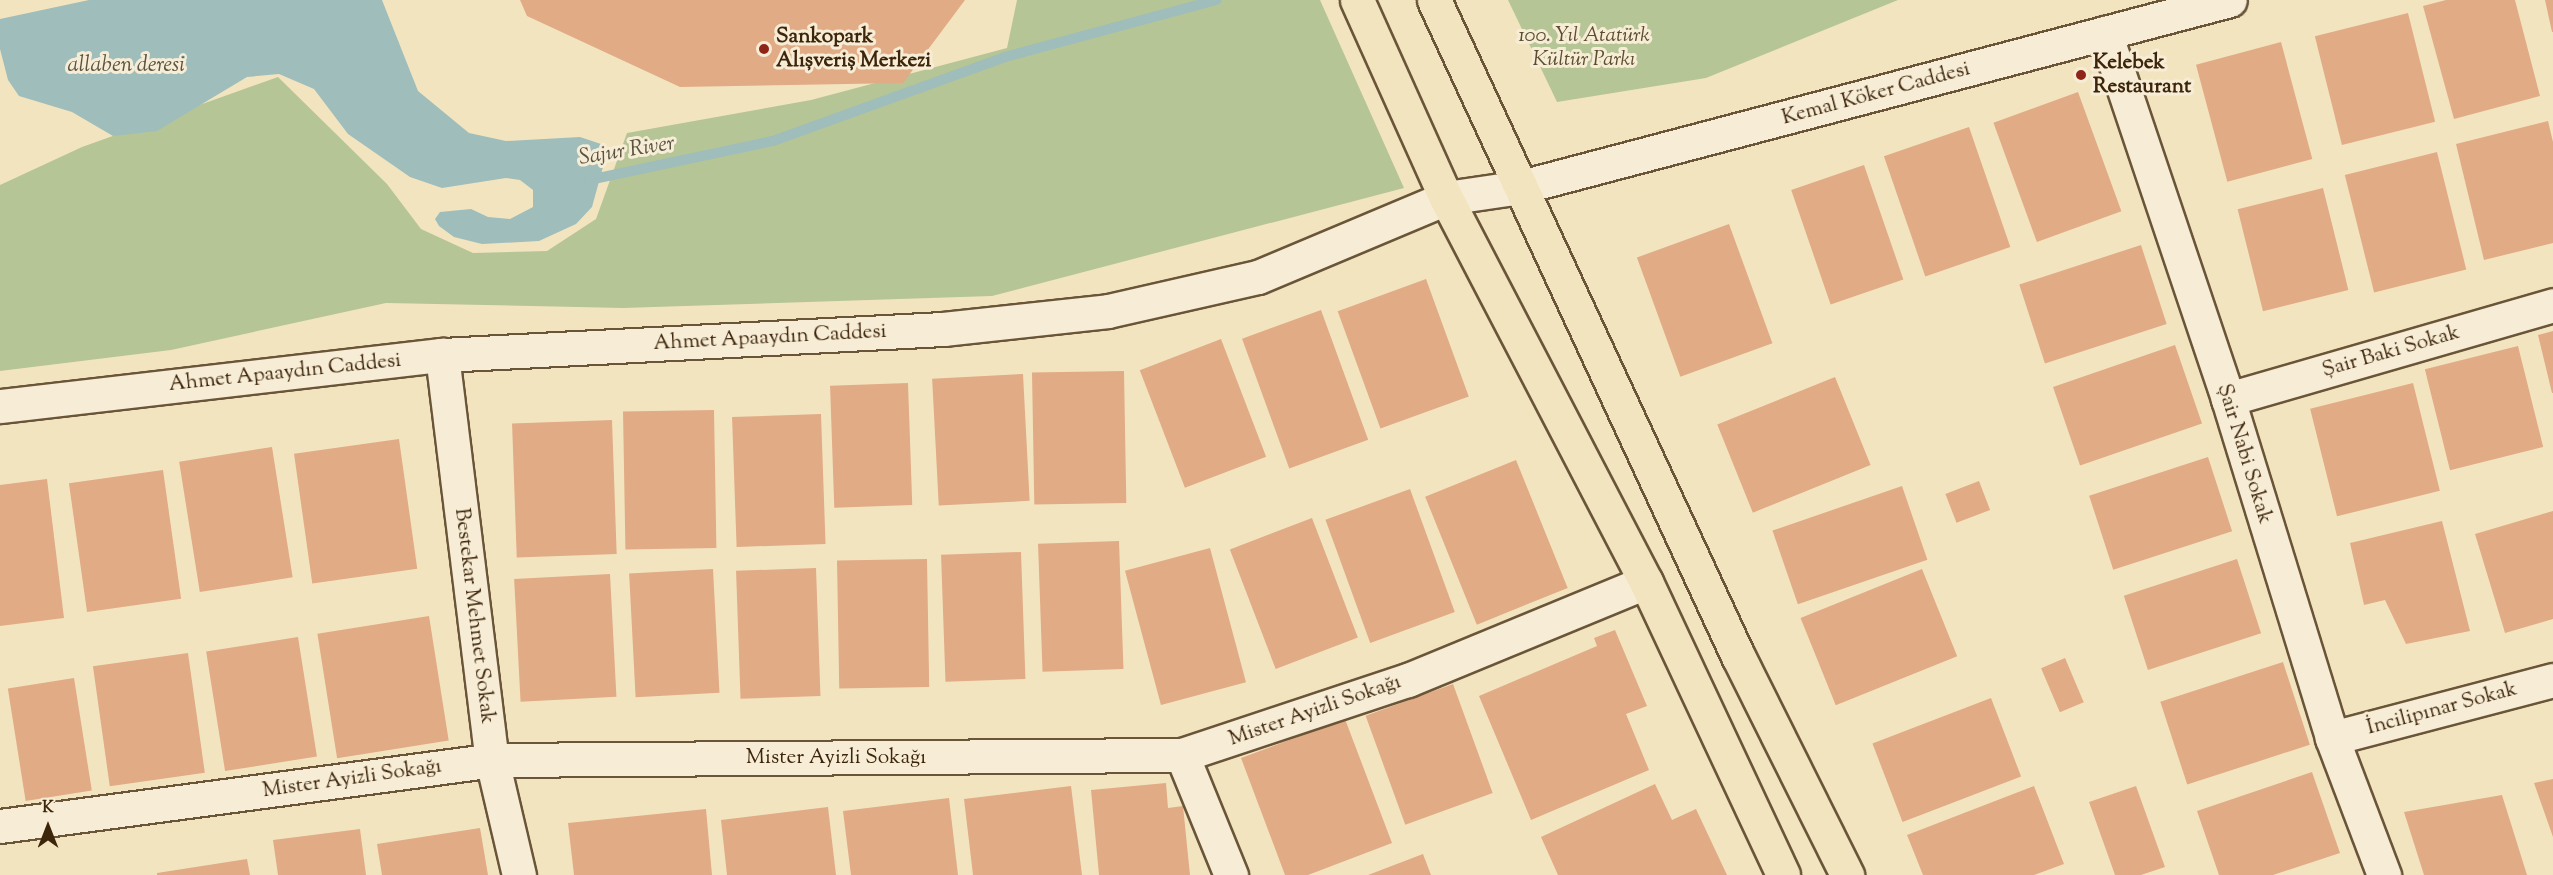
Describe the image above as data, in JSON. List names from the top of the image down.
{
  "streets": {
    "street": [
      "Kemal Köker Caddesi",
      "Ahmet Apaaydın Caddesi",
      "Şair Baki Sokak",
      "Şair Nabi Sokak",
      "Bestekar Mehmet Sokak",
      "İncilipınar Sokak",
      "Mister Ayizli Sokağı"
    ]
  },
  "crossings": [
    ["Kemal Köker Caddesi", "Ahmet Apaaydın Caddesi"],
    ["Kemal Köker Caddesi", "Şair Nabi Sokak"],
    ["Ahmet Apaaydın Caddesi", "Bestekar Mehmet Sokak"],
    ["Şair Baki Sokak", "Şair Nabi Sokak"],
    ["Şair Nabi Sokak", "İncilipınar Sokak"],
    ["Bestekar Mehmet Sokak", "Mister Ayizli Sokağı"]
  ],
  "water": ["allaben deresi", "Sajur River"],
  "parks": ["100. Yıl Atatürk Kültür Parkı"],
  "places": ["Sankopark Alışveriş Merkezi", "Kelebek Restaurant"],
  "north": "top"
}
